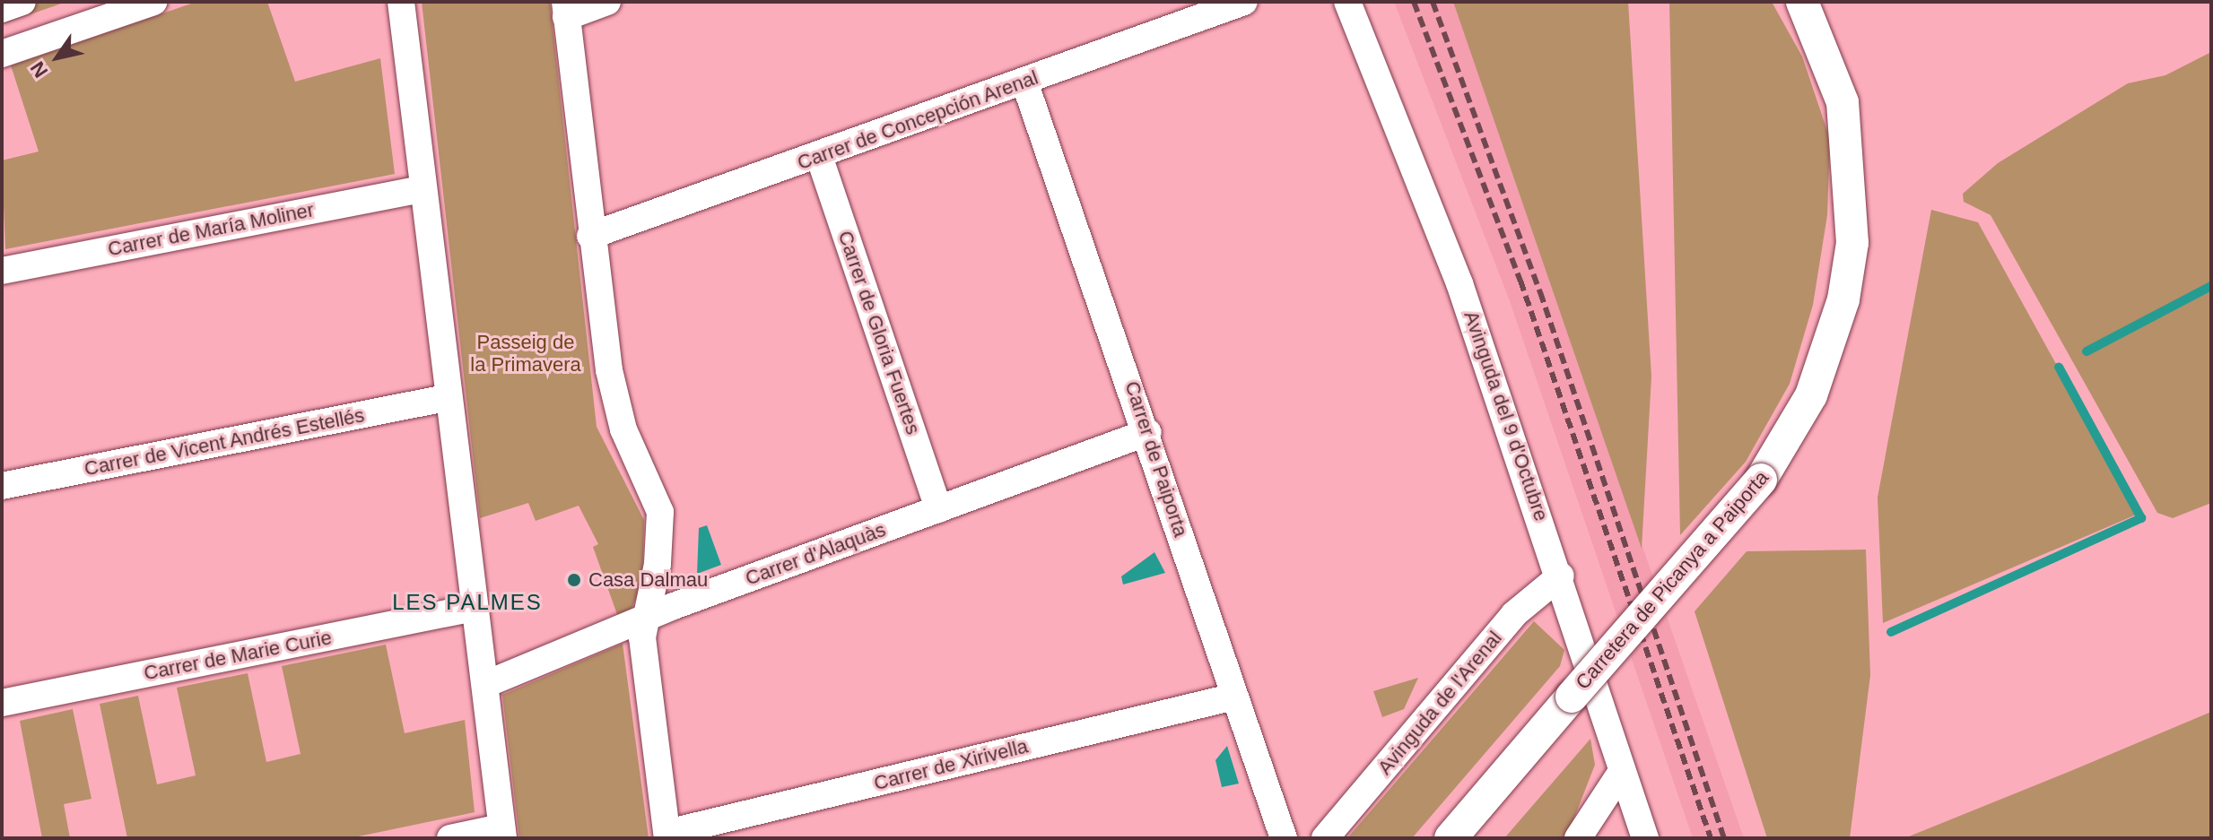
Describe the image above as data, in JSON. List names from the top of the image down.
{
  "streets": {
    "street": [
      "Carrer de Concepción Arenal",
      "Carrer de María Moliner",
      "Carrer de Gloria Fuertes",
      "Avinguda del 9 d'Octubre",
      "Carrer de Vicent Andrés Estellés",
      "Carrer de Paiporta",
      "Carrer d'Alaquàs",
      "Carretera de Picanya a Paiporta",
      "Carrer de Marie Curie",
      "Avinguda de l'Arenal",
      "Carrer de Xirivella"
    ]
  },
  "crossings": [
    ["Carrer de Concepción Arenal", "Carrer de Gloria Fuertes"],
    ["Carrer de Concepción Arenal", "Carrer de Paiporta"],
    ["Carrer de Gloria Fuertes", "Carrer d'Alaquàs"],
    ["Avinguda del 9 d'Octubre", "Avinguda de l'Arenal"],
    ["Carrer de Paiporta", "Carrer d'Alaquàs"],
    ["Carrer de Paiporta", "Carrer de Xirivella"]
  ],
  "districts": ["LES PALMES"],
  "parks": ["Passeig de la Primavera"],
  "places": ["Casa Dalmau"],
  "north": "bottom left"
}
